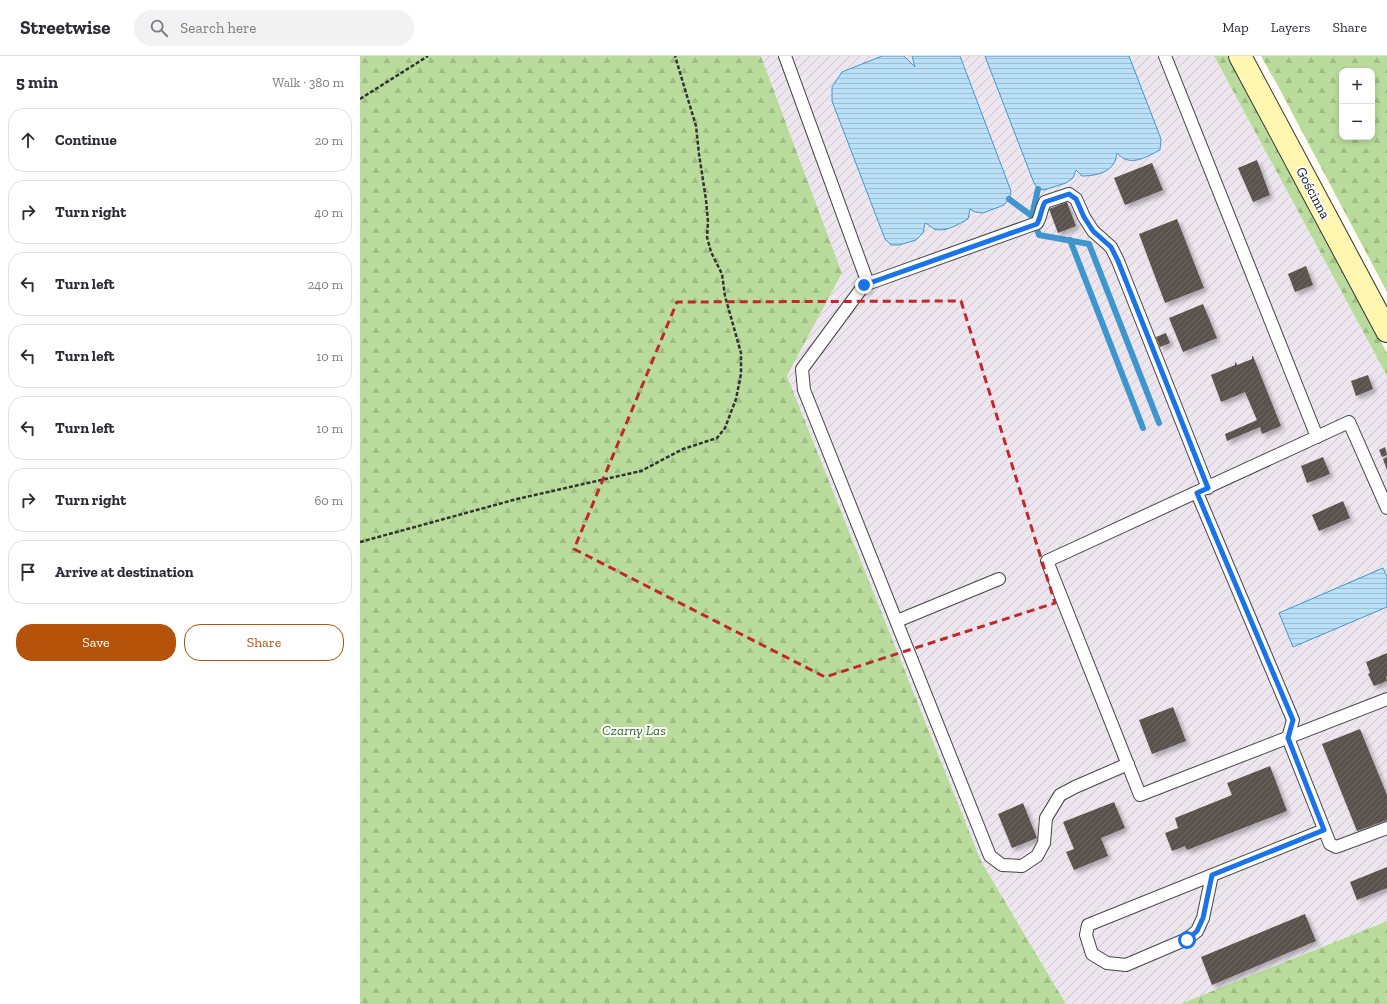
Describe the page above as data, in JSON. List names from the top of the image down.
{
  "streets": {
    "street": ["Gościnna"]
  },
  "parks": ["Czarny Las"],
  "page": {
    "header": "Streetwise",
    "search": "Search here",
    "nav": ["Map", "Layers", "Share"],
    "heading": ["5 min", "Walk · 380 m"],
    "map_buttons": ["+", "−"],
    "list": [
      ["Continue", "20 m"],
      ["Turn right", "40 m"],
      ["Turn left", "240 m"],
      ["Turn left", "10 m"],
      ["Turn left", "10 m"],
      ["Turn right", "60 m"],
      "Arrive at destination"
    ],
    "buttons": ["Save", "Share"]
  }
}
